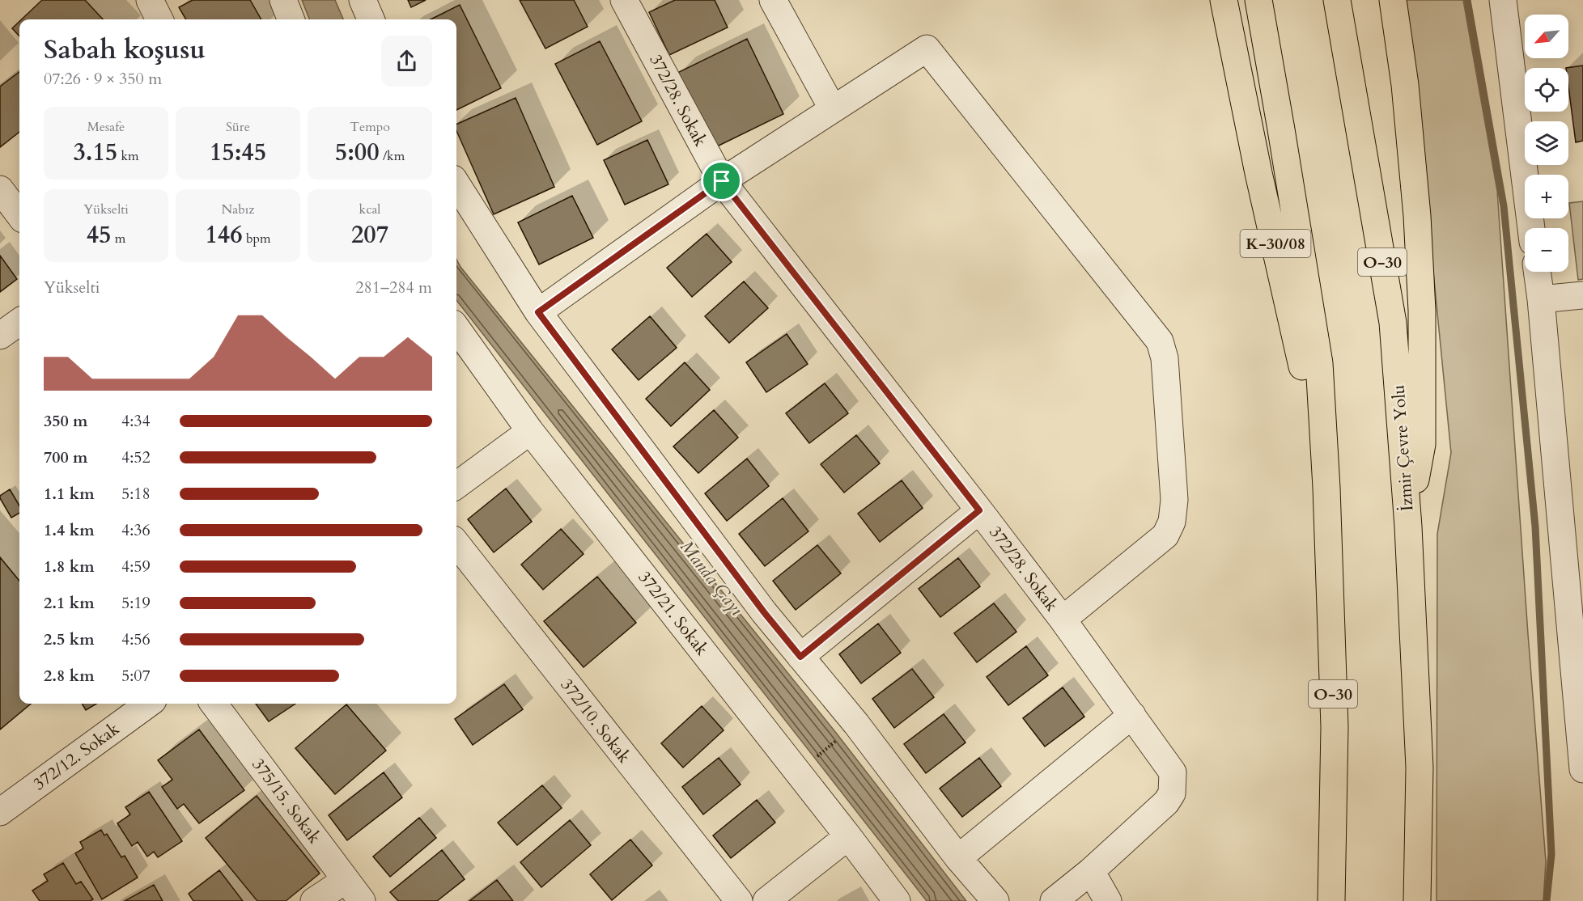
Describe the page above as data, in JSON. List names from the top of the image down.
{
  "streets": {
    "highway": ["K-30/08", "O-30", "İzmir Çevre Yolu"],
    "street": [
      "372/28. Sokak",
      "372/21. Sokak",
      "372/10. Sokak",
      "372/12. Sokak",
      "375/15. Sokak"
    ]
  },
  "crossings": [
    ["K-30/08", "O-30"]
  ],
  "water": ["Manda Çayı"],
  "north": "bottom left",
  "page": {
    "map_buttons": ["+", "−"],
    "heading": ["Sabah koşusu", "07:26 · 9 × 350 m"],
    "stats": [
      ["Mesafe", "3.15 km"],
      ["Süre", "15:45"],
      ["Tempo", "5:00 /km"],
      ["Yükselti", "45 m"],
      ["Nabız", "146 bpm"],
      ["kcal", "207"]
    ],
    "chart": ["Yükselti", "281–284 m"],
    "list": [
      {
        "name": "350 m",
        "note": "4:34"
      },
      {
        "name": "700 m",
        "note": "4:52"
      },
      {
        "name": "1.1 km",
        "note": "5:18"
      },
      {
        "name": "1.4 km",
        "note": "4:36"
      },
      {
        "name": "1.8 km",
        "note": "4:59"
      },
      {
        "name": "2.1 km",
        "note": "5:19"
      },
      {
        "name": "2.5 km",
        "note": "4:56"
      },
      {
        "name": "2.8 km",
        "note": "5:07"
      }
    ]
  }
}
